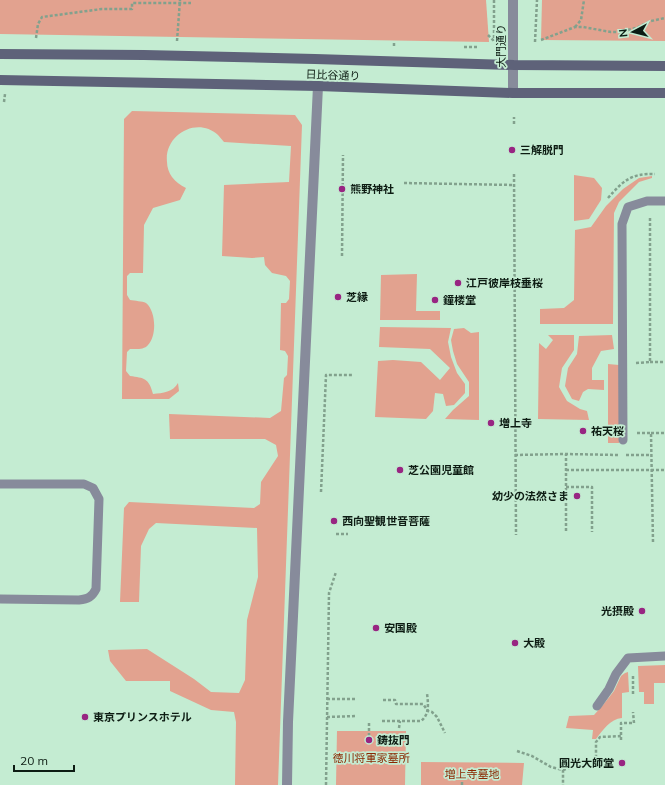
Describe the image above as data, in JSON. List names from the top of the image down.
{
  "streets": {
    "main road": ["日比谷通り"],
    "street": ["大門通り"]
  },
  "crossings": [
    ["大門通り", "日比谷通り"]
  ],
  "parks": ["徳川将軍家墓所", "増上寺墓地"],
  "places": [
    "三解脱門",
    "熊野神社",
    "江戸彼岸枝垂桜",
    "芝縁",
    "鐘楼堂",
    "増上寺",
    "祐天桜",
    "芝公園児童館",
    "幼少の法然さま",
    "西向聖観世音菩薩",
    "光摂殿",
    "安国殿",
    "大殿",
    "東京プリンスホテル",
    "鋳抜門",
    "圓光大師堂"
  ],
  "scale_bar": "20 m",
  "north": "left"
}
